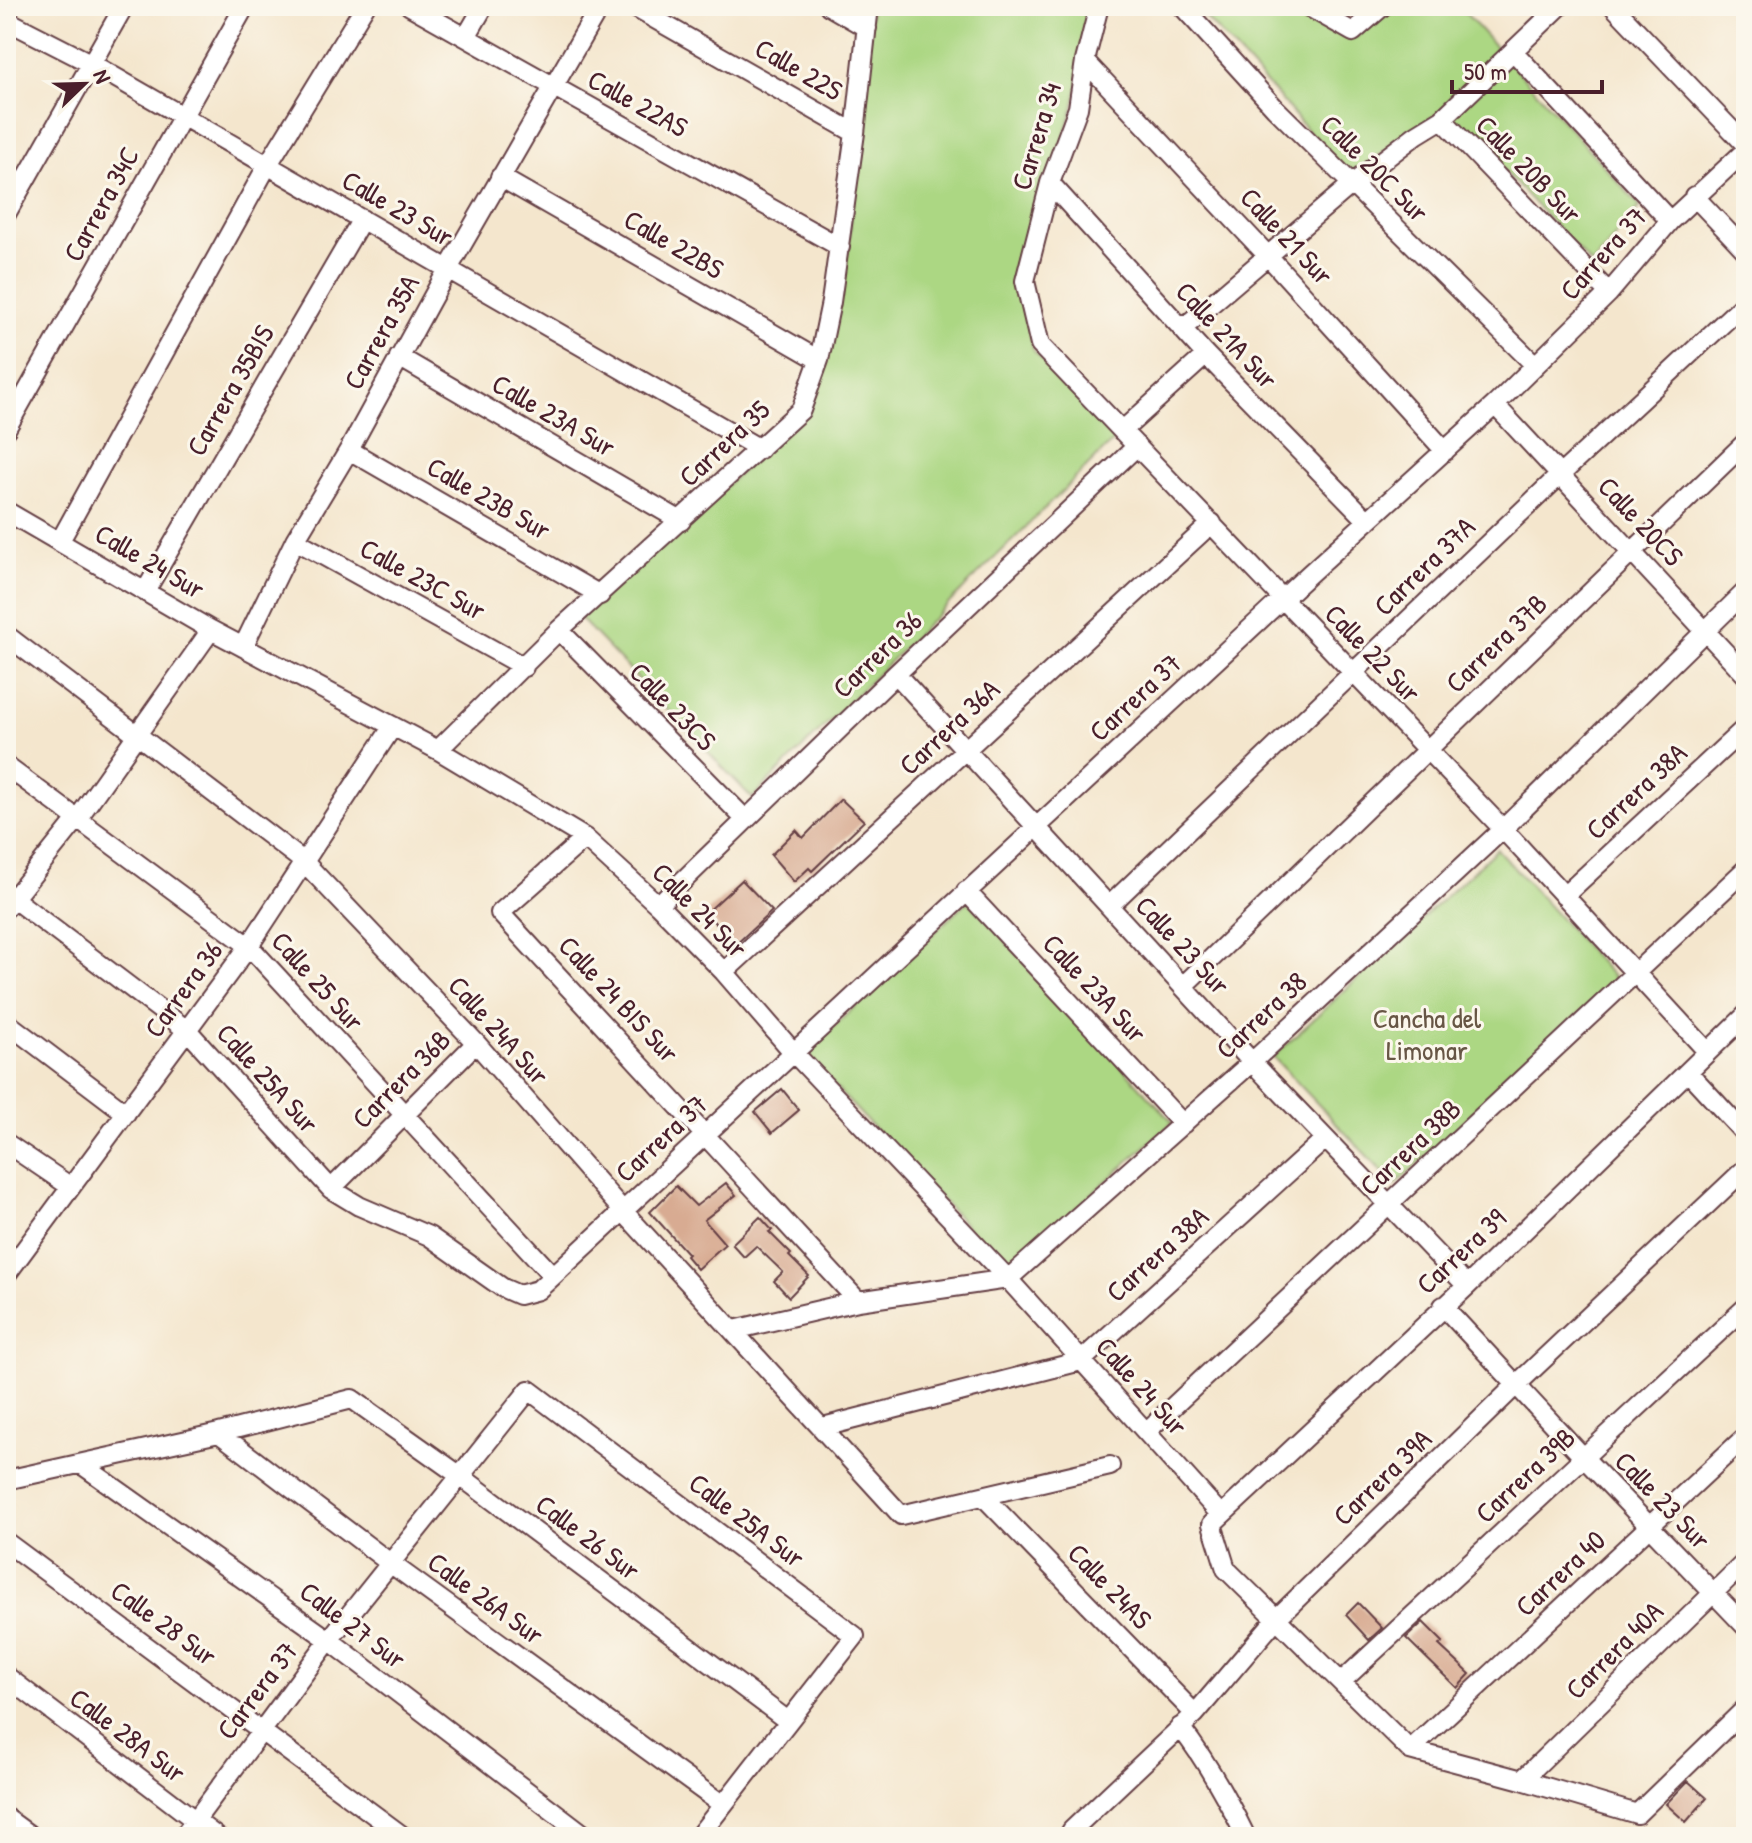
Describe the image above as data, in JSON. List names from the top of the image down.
{
  "streets": {
    "street": [
      "Calle 22S",
      "Calle 22AS",
      "Carrera 34",
      "Calle 20C Sur",
      "Calle 20B Sur",
      "Carrera 34C",
      "Calle 23 Sur",
      "Calle 21 Sur",
      "Calle 22BS",
      "Carrera 37",
      "Carrera 35A",
      "Calle 21A Sur",
      "Carrera 35BIS",
      "Calle 23A Sur",
      "Carrera 35",
      "Calle 23B Sur",
      "Calle 20CS",
      "Calle 24 Sur",
      "Carrera 37A",
      "Calle 23C Sur",
      "Carrera 37B",
      "Calle 22 Sur",
      "Carrera 36",
      "Calle 23CS",
      "Carrera 36A",
      "Carrera 38A",
      "Calle 25 Sur",
      "Calle 24 BIS Sur",
      "Carrera 38",
      "Calle 24A Sur",
      "Calle 25A Sur",
      "Carrera 36B",
      "Carrera 38B",
      "Carrera 39",
      "Carrera 39B",
      "Carrera 39A",
      "Calle 26 Sur",
      "Carrera 40",
      "Calle 24AS",
      "Calle 26A Sur",
      "Calle 28 Sur",
      "Calle 27 Sur",
      "Carrera 40A",
      "Calle 28A Sur"
    ]
  },
  "crossings": [
    ["Calle 22S", "Carrera 35"],
    ["Calle 22AS", "Carrera 35A"],
    ["Calle 22AS", "Carrera 35"],
    ["Carrera 34", "Calle 21 Sur"],
    ["Carrera 34", "Calle 21A Sur"],
    ["Carrera 34", "Calle 22 Sur"],
    ["Calle 20C Sur", "Carrera 37"],
    ["Calle 20B Sur", "Carrera 37"],
    ["Carrera 34C", "Calle 23 Sur"],
    ["Calle 23 Sur", "Carrera 37"],
    ["Calle 23 Sur", "Carrera 35A"],
    ["Calle 23 Sur", "Carrera 35BIS"],
    ["Calle 23 Sur", "Carrera 35"],
    ["Calle 23 Sur", "Carrera 37A"],
    ["Calle 23 Sur", "Carrera 37B"],
    ["Calle 23 Sur", "Carrera 36"],
    ["Calle 23 Sur", "Carrera 36A"],
    ["Calle 23 Sur", "Carrera 38A"],
    ["Calle 23 Sur", "Carrera 38"],
    ["Calle 23 Sur", "Carrera 38B"],
    ["Calle 23 Sur", "Carrera 39"],
    ["Calle 23 Sur", "Carrera 39B"],
    ["Calle 23 Sur", "Carrera 39A"],
    ["Calle 23 Sur", "Carrera 40"],
    ["Calle 23 Sur", "Carrera 40A"],
    ["Calle 21 Sur", "Carrera 37"],
    ["Calle 22BS", "Carrera 35A"],
    ["Calle 22BS", "Carrera 35"],
    ["Carrera 37", "Calle 21A Sur"],
    ["Carrera 37", "Calle 23A Sur"],
    ["Carrera 37", "Calle 20CS"],
    ["Carrera 37", "Calle 24 Sur"],
    ["Carrera 37", "Calle 22 Sur"],
    ["Carrera 37", "Calle 25 Sur"],
    ["Carrera 37", "Calle 24 BIS Sur"],
    ["Carrera 37", "Calle 24A Sur"],
    ["Carrera 37", "Calle 25A Sur"],
    ["Carrera 37", "Calle 26 Sur"],
    ["Carrera 37", "Calle 26A Sur"],
    ["Carrera 37", "Calle 28 Sur"],
    ["Carrera 37", "Calle 27 Sur"],
    ["Carrera 37", "Calle 28A Sur"],
    ["Carrera 35A", "Calle 23A Sur"],
    ["Carrera 35A", "Calle 23B Sur"],
    ["Carrera 35A", "Calle 24 Sur"],
    ["Carrera 35A", "Calle 23C Sur"],
    ["Carrera 35BIS", "Calle 24 Sur"],
    ["Calle 23A Sur", "Carrera 35"],
    ["Calle 23A Sur", "Carrera 38"],
    ["Carrera 35", "Calle 23B Sur"],
    ["Carrera 35", "Calle 24 Sur"],
    ["Carrera 35", "Calle 23C Sur"],
    ["Carrera 35", "Calle 23CS"],
    ["Calle 20CS", "Carrera 37A"],
    ["Calle 20CS", "Carrera 37B"],
    ["Calle 20CS", "Carrera 38"],
    ["Calle 24 Sur", "Carrera 36"],
    ["Calle 24 Sur", "Carrera 36A"],
    ["Calle 24 Sur", "Carrera 38A"],
    ["Calle 24 Sur", "Calle 24 BIS Sur"],
    ["Calle 24 Sur", "Carrera 38"],
    ["Calle 24 Sur", "Carrera 38B"],
    ["Calle 24 Sur", "Carrera 39"],
    ["Calle 24 Sur", "Carrera 39B"],
    ["Calle 24 Sur", "Carrera 39A"],
    ["Calle 24 Sur", "Carrera 40"],
    ["Calle 24 Sur", "Carrera 40A"],
    ["Carrera 37A", "Calle 22 Sur"],
    ["Carrera 37B", "Calle 22 Sur"],
    ["Calle 22 Sur", "Carrera 36"],
    ["Calle 22 Sur", "Carrera 36A"],
    ["Calle 22 Sur", "Carrera 38A"],
    ["Calle 22 Sur", "Carrera 38"],
    ["Calle 22 Sur", "Carrera 38B"],
    ["Calle 22 Sur", "Carrera 39"],
    ["Carrera 36", "Calle 23CS"],
    ["Carrera 36", "Calle 25 Sur"],
    ["Carrera 36", "Calle 24A Sur"],
    ["Carrera 36", "Calle 25A Sur"],
    ["Carrera 38A", "Calle 24A Sur"],
    ["Calle 25 Sur", "Calle 25A Sur"],
    ["Calle 25 Sur", "Carrera 36B"],
    ["Calle 24A Sur", "Carrera 36B"],
    ["Calle 24A Sur", "Calle 24AS"],
    ["Calle 25A Sur", "Carrera 36B"],
    ["Calle 25A Sur", "Calle 26 Sur"],
    ["Carrera 39A", "Calle 24AS"],
    ["Calle 26 Sur", "Calle 26A Sur"]
  ],
  "parks": ["Cancha del Limonar"],
  "scale_bar": "50 m",
  "north": "top right"
}
